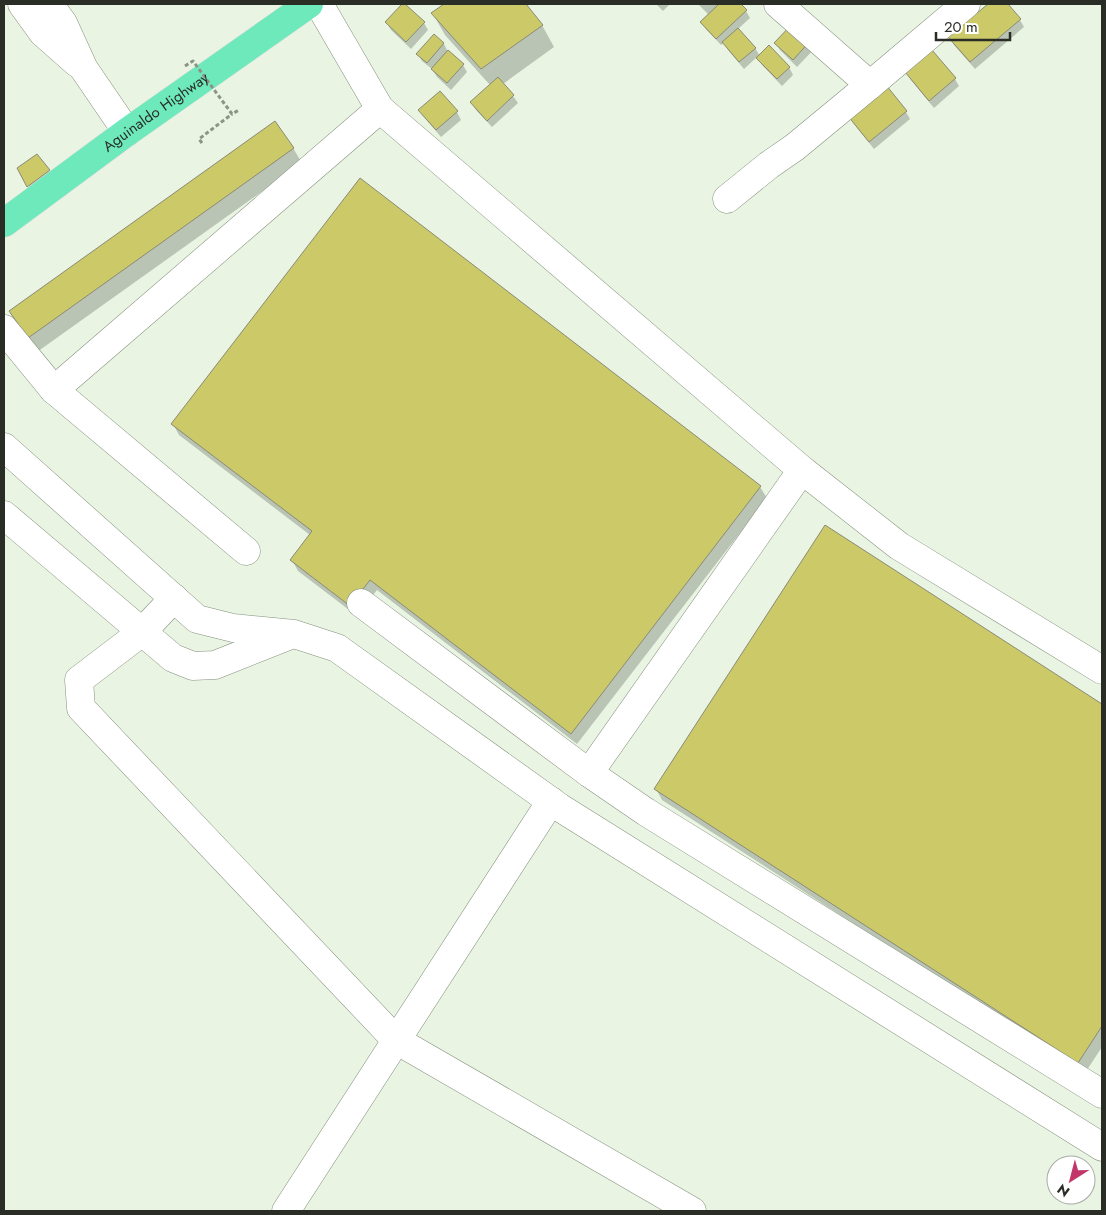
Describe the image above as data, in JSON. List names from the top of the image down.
{
  "streets": {
    "main road": ["Aguinaldo Highway"]
  },
  "scale_bar": "20 m",
  "north": "bottom left"
}
